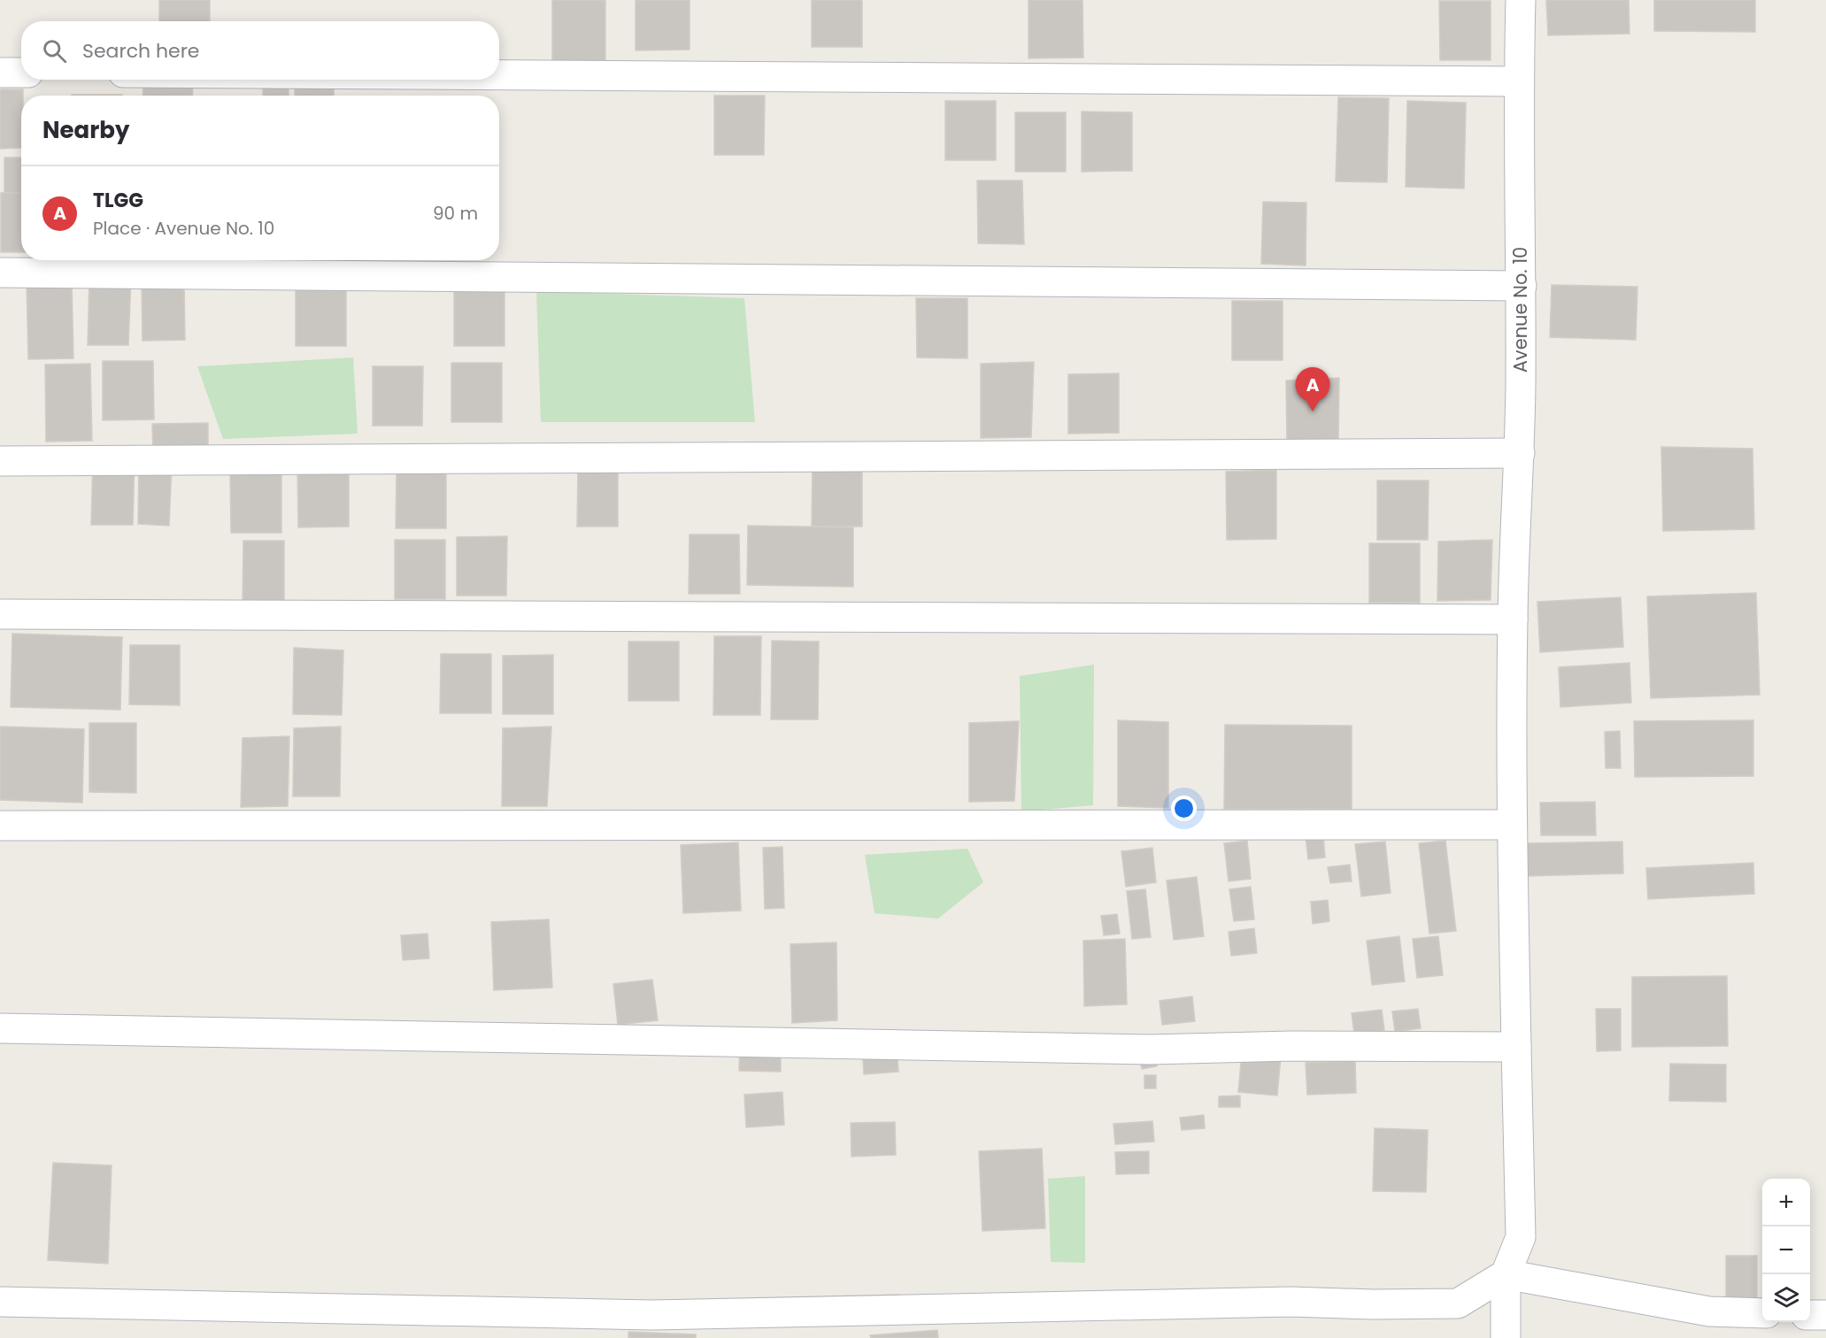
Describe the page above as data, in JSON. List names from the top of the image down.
{
  "streets": {
    "street": ["Avenue No. 10"]
  },
  "page": {
    "search": "Search here",
    "heading": "Nearby",
    "list": [
      {
        "mark": "A",
        "name": "TLGG",
        "note": "Place · Avenue No. 10",
        "value": "90 m"
      }
    ],
    "pins": "A",
    "map_buttons": ["+", "−"]
  }
}
